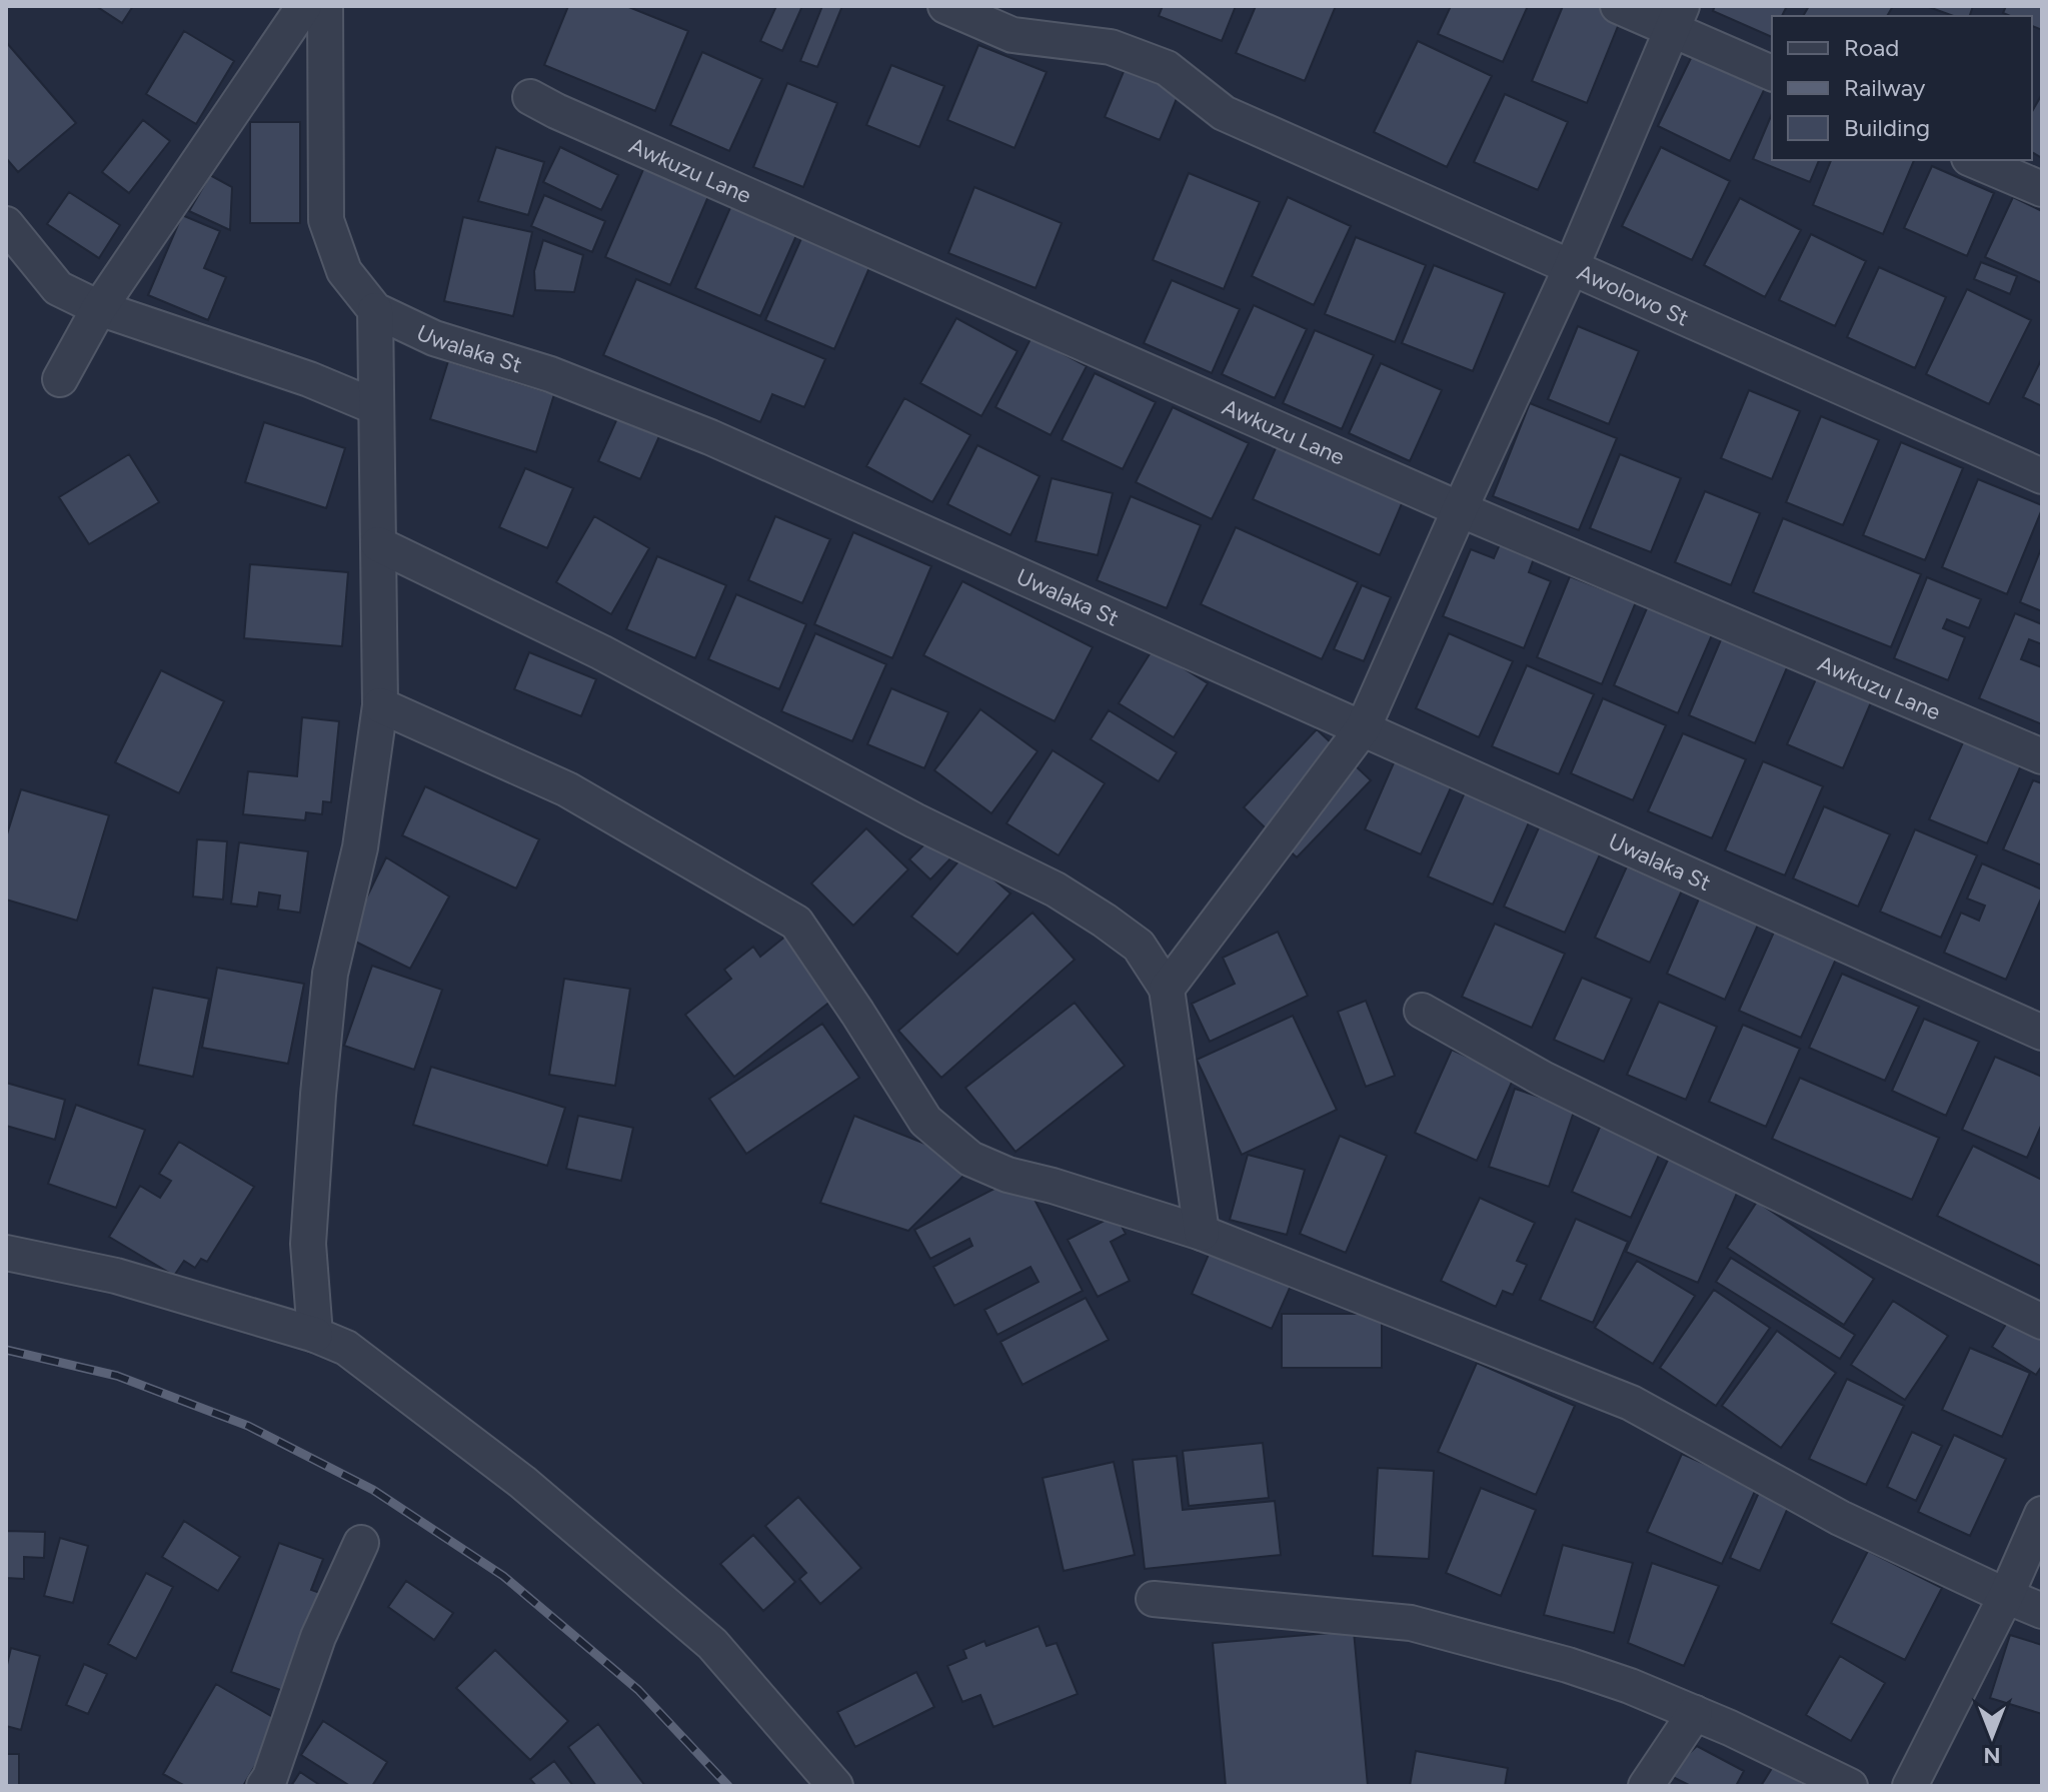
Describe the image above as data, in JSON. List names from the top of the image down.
{
  "streets": {
    "street": ["Awkuzu Lane", "Awolowo St", "Uwalaka St"]
  },
  "legend": ["Road", "Railway", "Building"],
  "north": "bottom"
}
